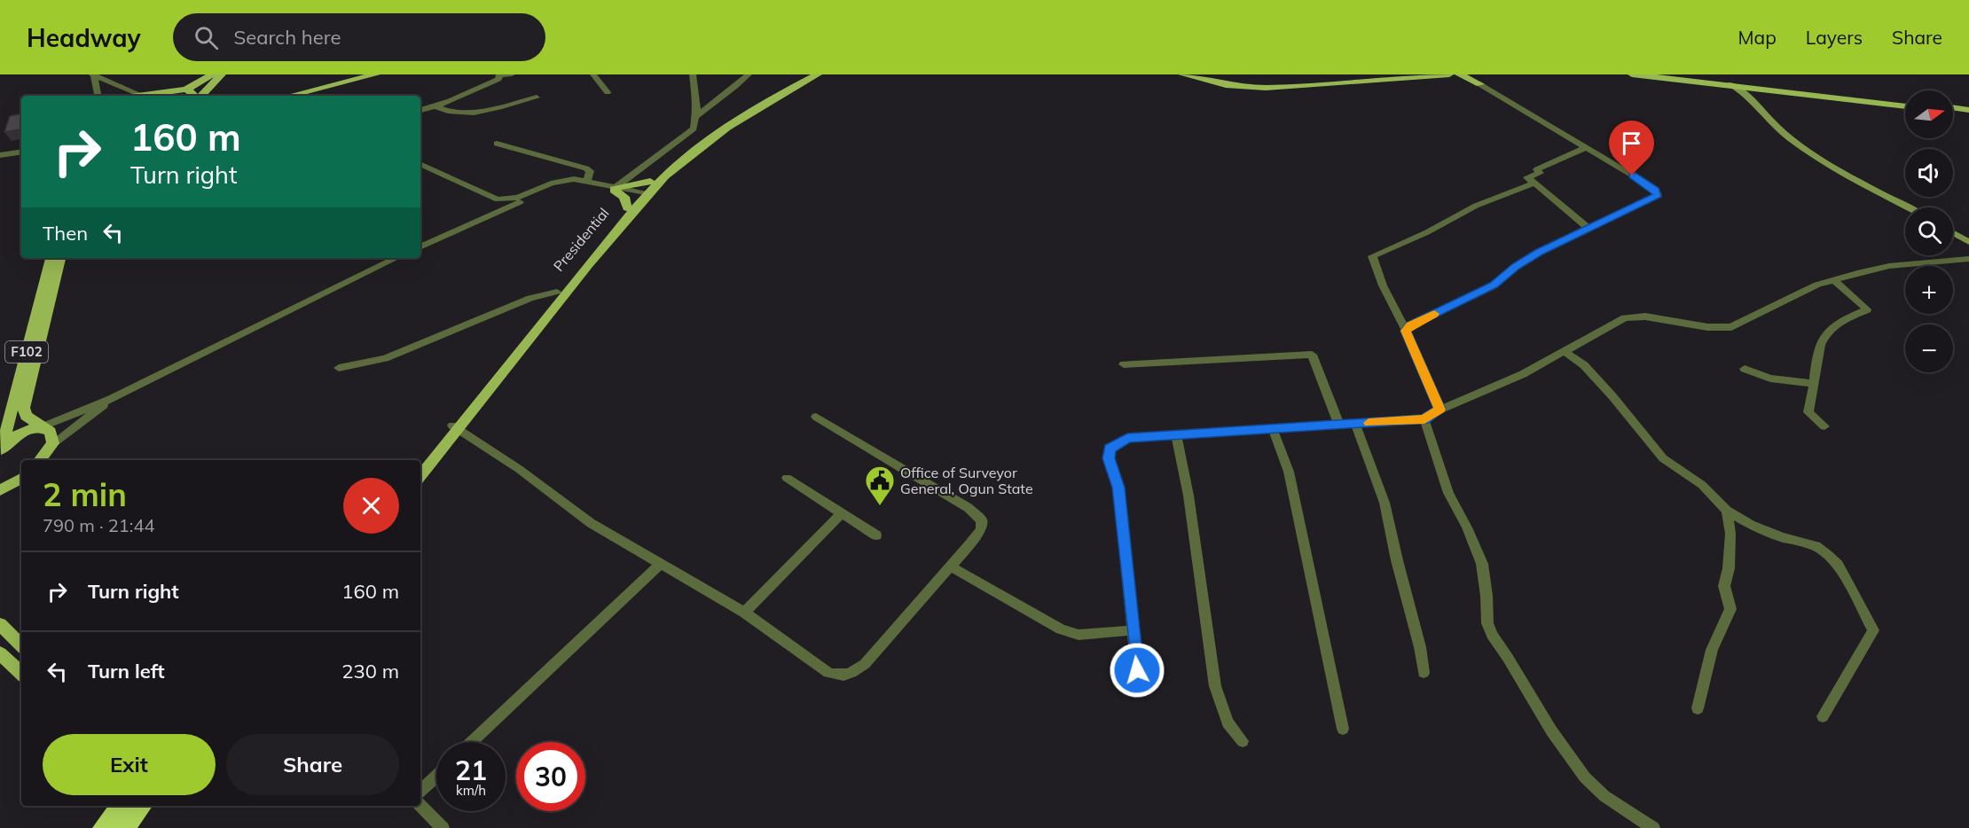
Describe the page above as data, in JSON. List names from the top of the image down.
{
  "streets": {
    "main road": ["Presidential", "F102"]
  },
  "places": {
    "public building": ["Office of Surveyor General, Ogun State"]
  },
  "north": "right",
  "page": {
    "header": "Headway",
    "search": "Search here",
    "nav": ["Map", "Layers", "Share"],
    "map_buttons": ["+", "−"],
    "turn": ["160 m", "Turn right"],
    "then": "Then",
    "heading": ["2 min", "790 m · 21:44"],
    "list": [
      {
        "name": "Turn right",
        "value": "160 m"
      },
      {
        "name": "Turn left",
        "value": "230 m"
      }
    ],
    "buttons": ["Exit", "Share"],
    "speed": "21 km/h",
    "limit": "30"
  }
}
